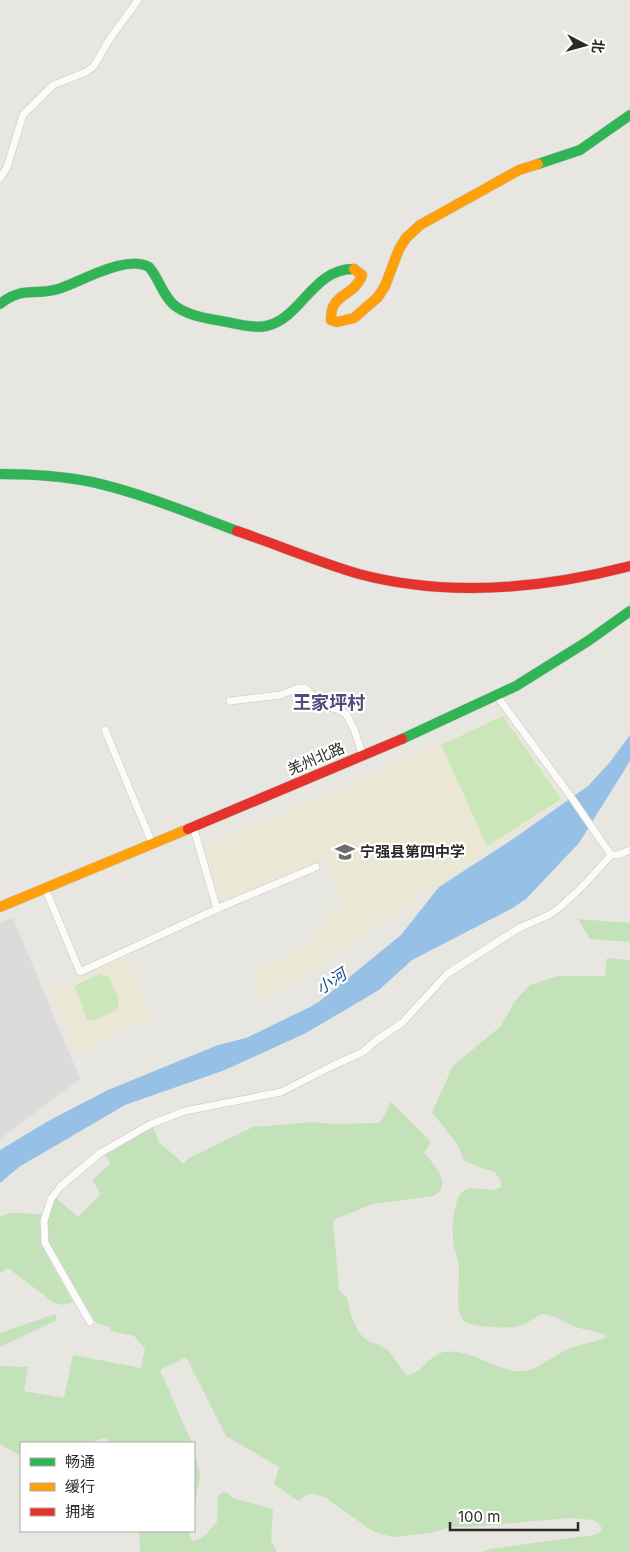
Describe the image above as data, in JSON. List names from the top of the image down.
{
  "streets": {
    "main road": ["羌州北路"]
  },
  "districts": ["王家坪村"],
  "water": ["小河"],
  "places": {
    "school or university": ["宁强县第四中学"]
  },
  "legend": ["畅通", "缓行", "拥堵"],
  "scale_bar": "100 m",
  "north": "right"
}
